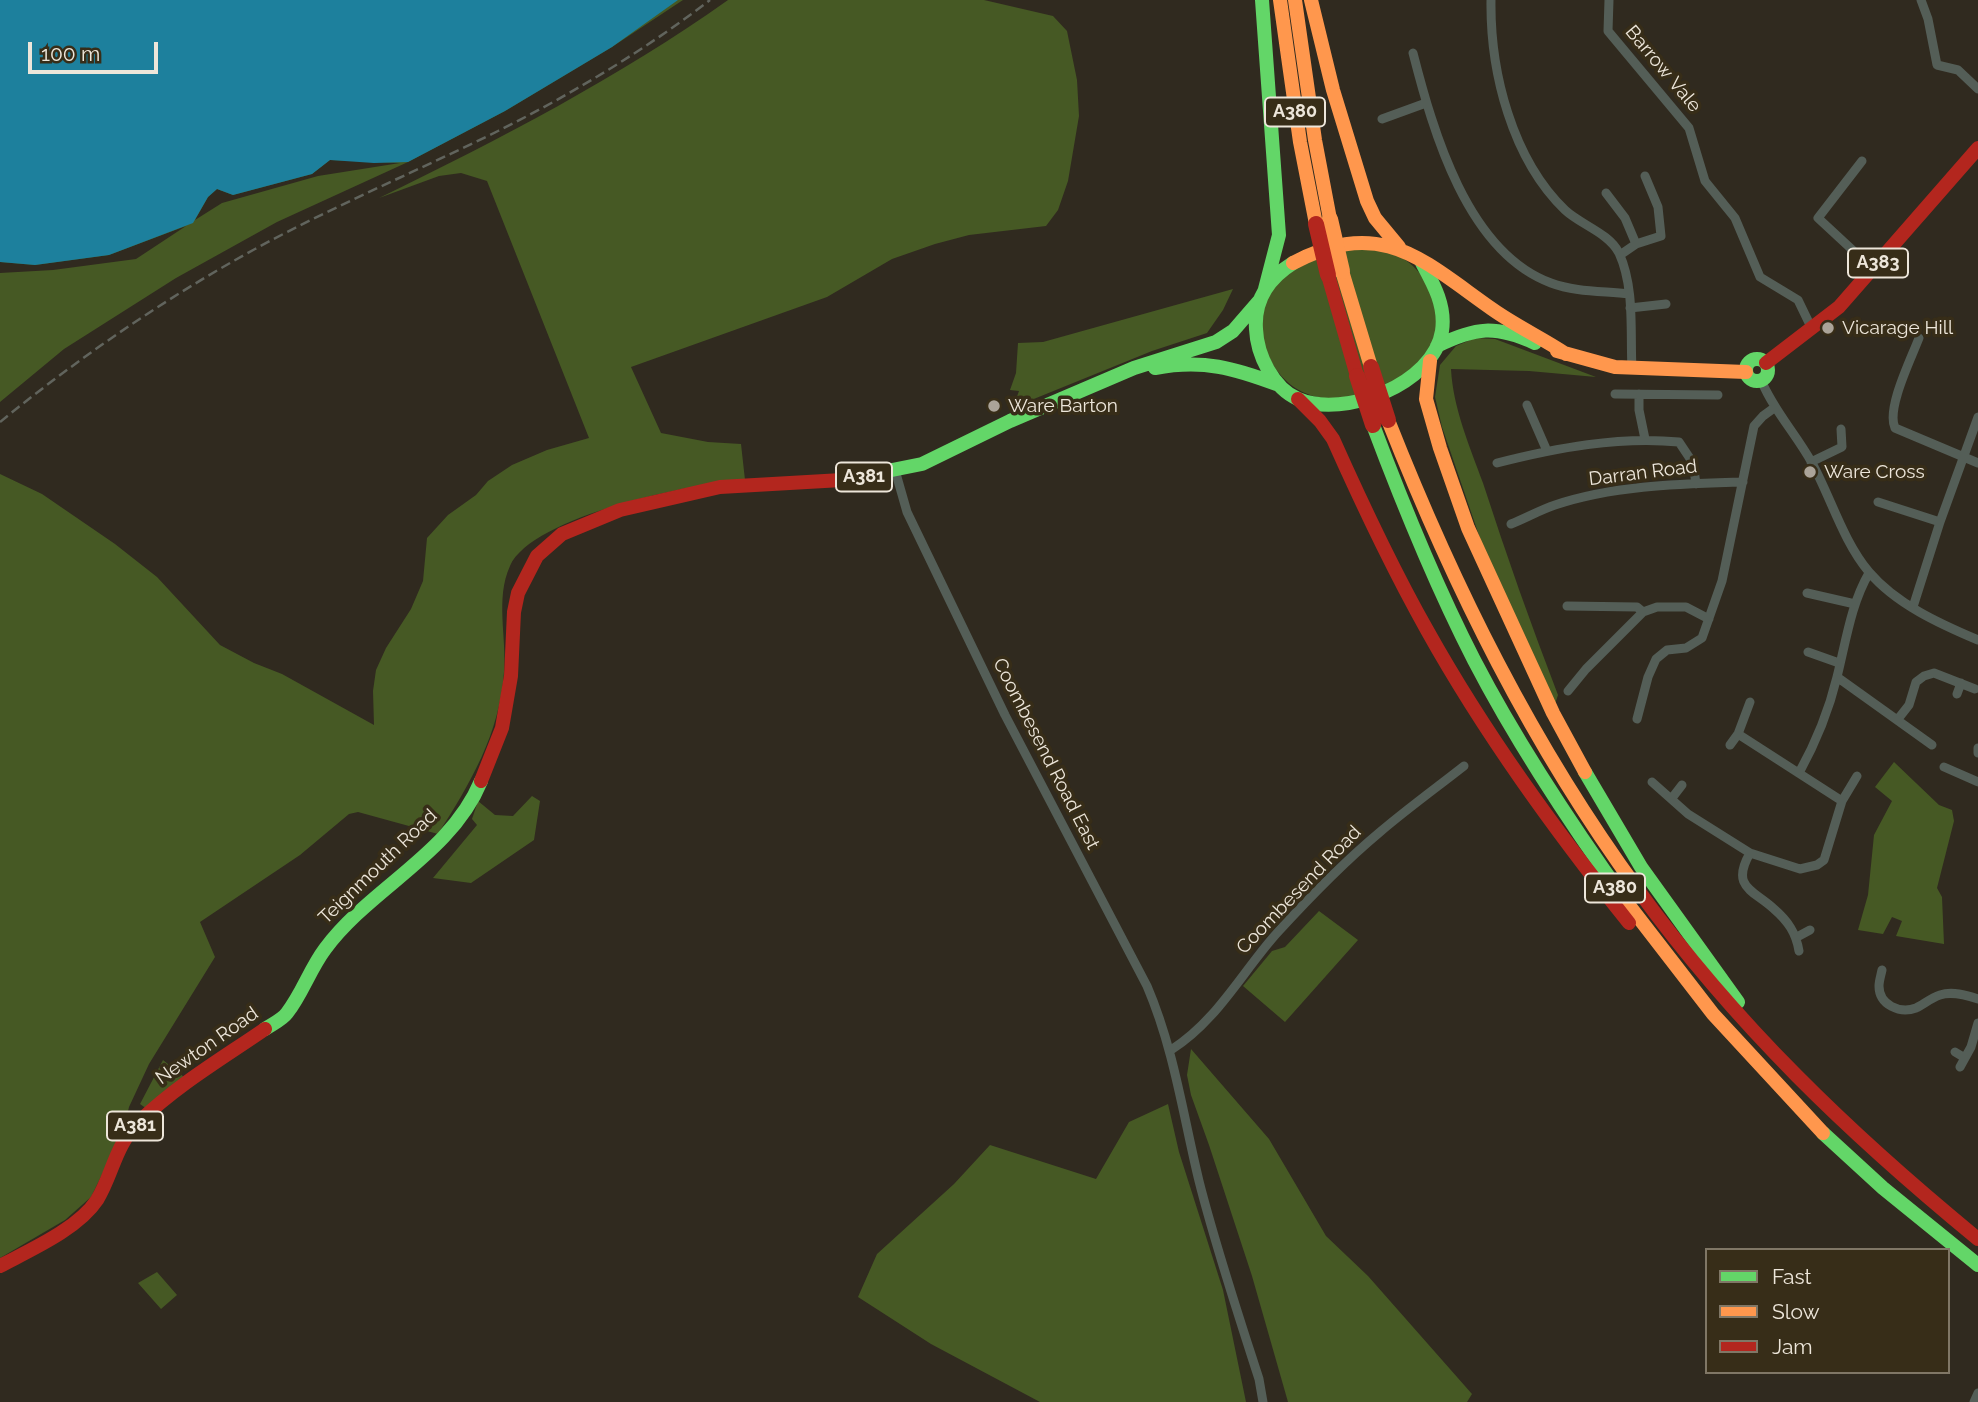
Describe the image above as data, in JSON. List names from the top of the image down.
{
  "streets": {
    "main road": [
      "A380",
      "A383",
      "A381",
      "Teignmouth Road",
      "Newton Road"
    ],
    "street": [
      "Barrow Vale",
      "Darran Road",
      "Coombesend Road East",
      "Coombesend Road"
    ]
  },
  "crossings": [
    ["Barrow Vale", "A383"],
    ["A380", "A383"],
    ["A380", "Teignmouth Road"],
    ["A383", "Teignmouth Road"],
    ["Coombesend Road East", "Teignmouth Road"],
    ["Coombesend Road East", "Coombesend Road"],
    ["Teignmouth Road", "Newton Road"]
  ],
  "places": ["Vicarage Hill", "Ware Barton", "Ware Cross"],
  "legend": ["Fast", "Slow", "Jam"],
  "scale_bar": "100 m"
}
